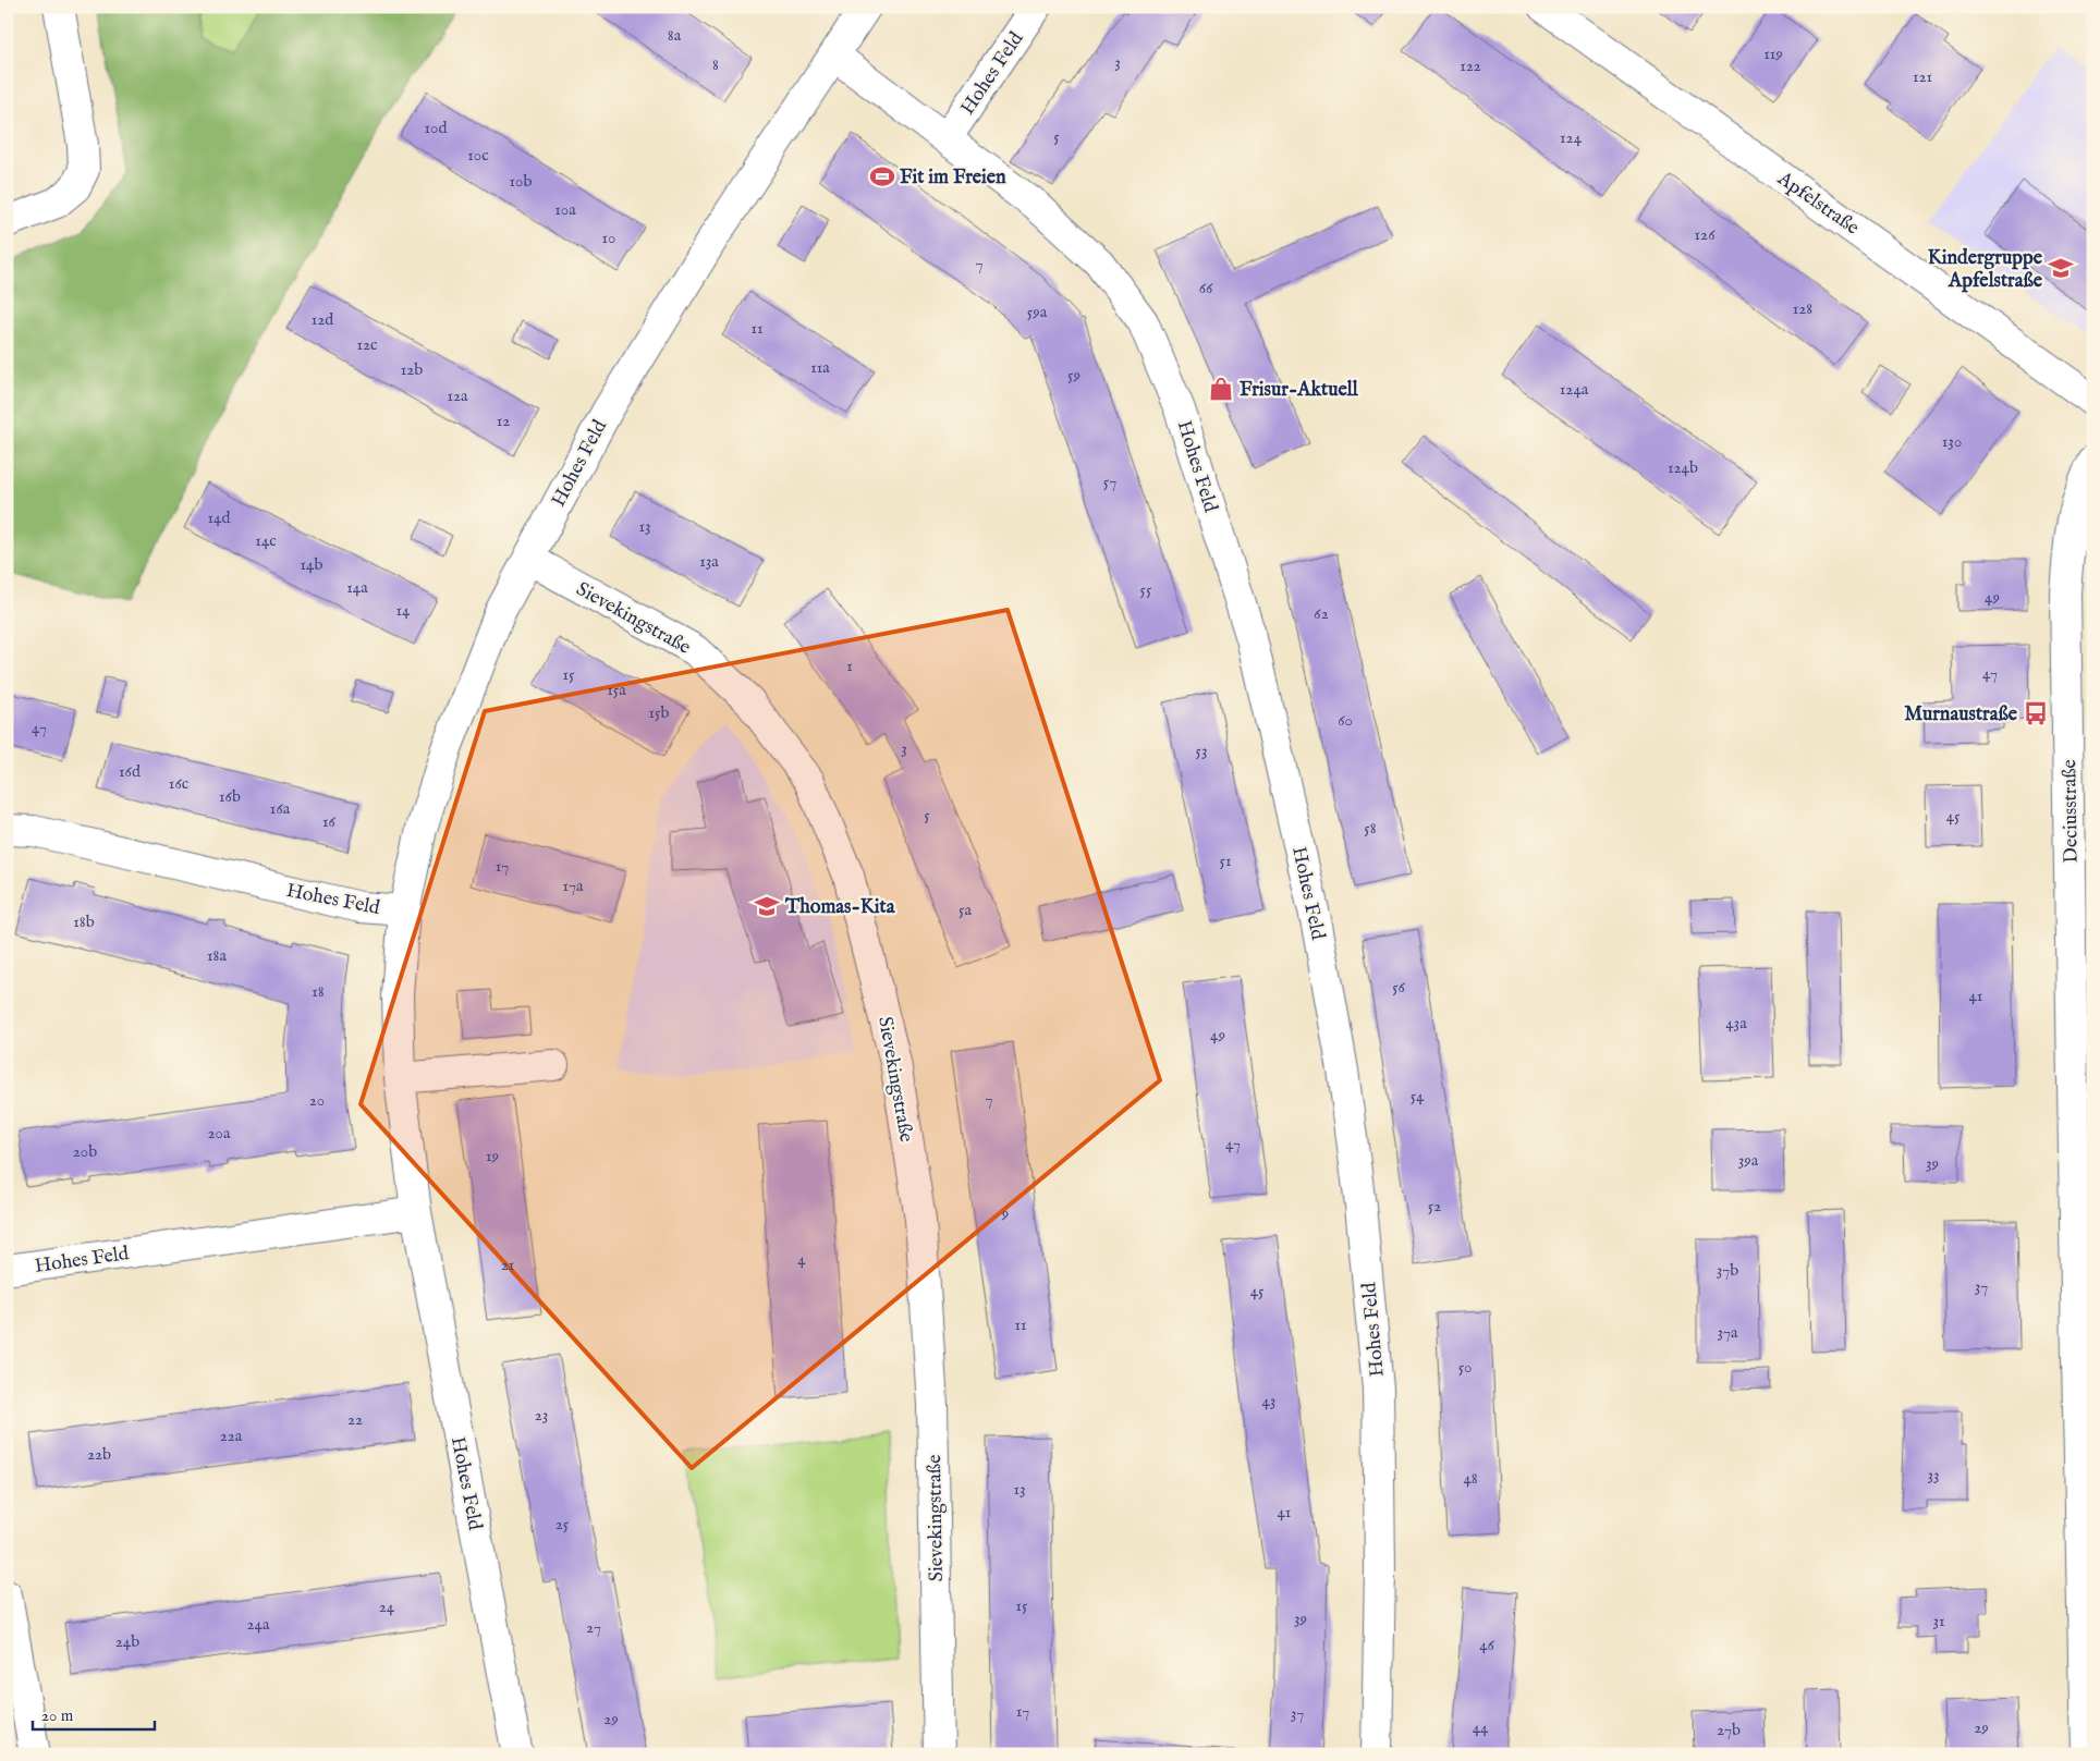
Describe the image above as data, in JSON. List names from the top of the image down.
{
  "streets": {
    "street": [
      "Hohes Feld",
      "Apfelstraße",
      "Sievekingstraße",
      "Deciusstraße"
    ]
  },
  "crossings": [
    ["Hohes Feld", "Sievekingstraße"]
  ],
  "places": {
    "sports": ["Fit im Freien"],
    "school or university": ["Kindergruppe Apfelstraße", "Thomas-Kita"],
    "shop": ["Frisur-Aktuell"],
    "bus stop": ["Murnaustraße"]
  },
  "house_numbers": [
    "8a",
    "119",
    "3",
    "8",
    "122",
    "121",
    "10d",
    "5",
    "124",
    "10c",
    "10b",
    "10a",
    "126",
    "10",
    "7",
    "66",
    "128",
    "59a",
    "12d",
    "11",
    "12c",
    "11a",
    "12b",
    "59",
    "124a",
    "12a",
    "12",
    "130",
    "124b",
    "57",
    "14d",
    "13",
    "14c",
    "13a",
    "14b",
    "14a",
    "55",
    "49",
    "14",
    "62",
    "1",
    "47",
    "15",
    "15a",
    "15b",
    "60",
    "47",
    "3",
    "53",
    "16d",
    "16c",
    "16b",
    "16a",
    "5",
    "45",
    "16",
    "58",
    "51",
    "17",
    "17a",
    "5a",
    "18b",
    "18a",
    "56",
    "18",
    "41",
    "43a",
    "49",
    "54",
    "7",
    "20",
    "20a",
    "47",
    "20b",
    "19",
    "39a",
    "39",
    "52",
    "9",
    "4",
    "21",
    "37b",
    "37",
    "45",
    "11",
    "37a",
    "50",
    "43",
    "23",
    "22",
    "22a",
    "22b",
    "33",
    "48",
    "13",
    "41",
    "25",
    "15",
    "24",
    "39",
    "31",
    "24a",
    "27",
    "24b",
    "46",
    "17",
    "37",
    "29",
    "44",
    "29",
    "27b"
  ],
  "scale_bar": "20 m"
}
